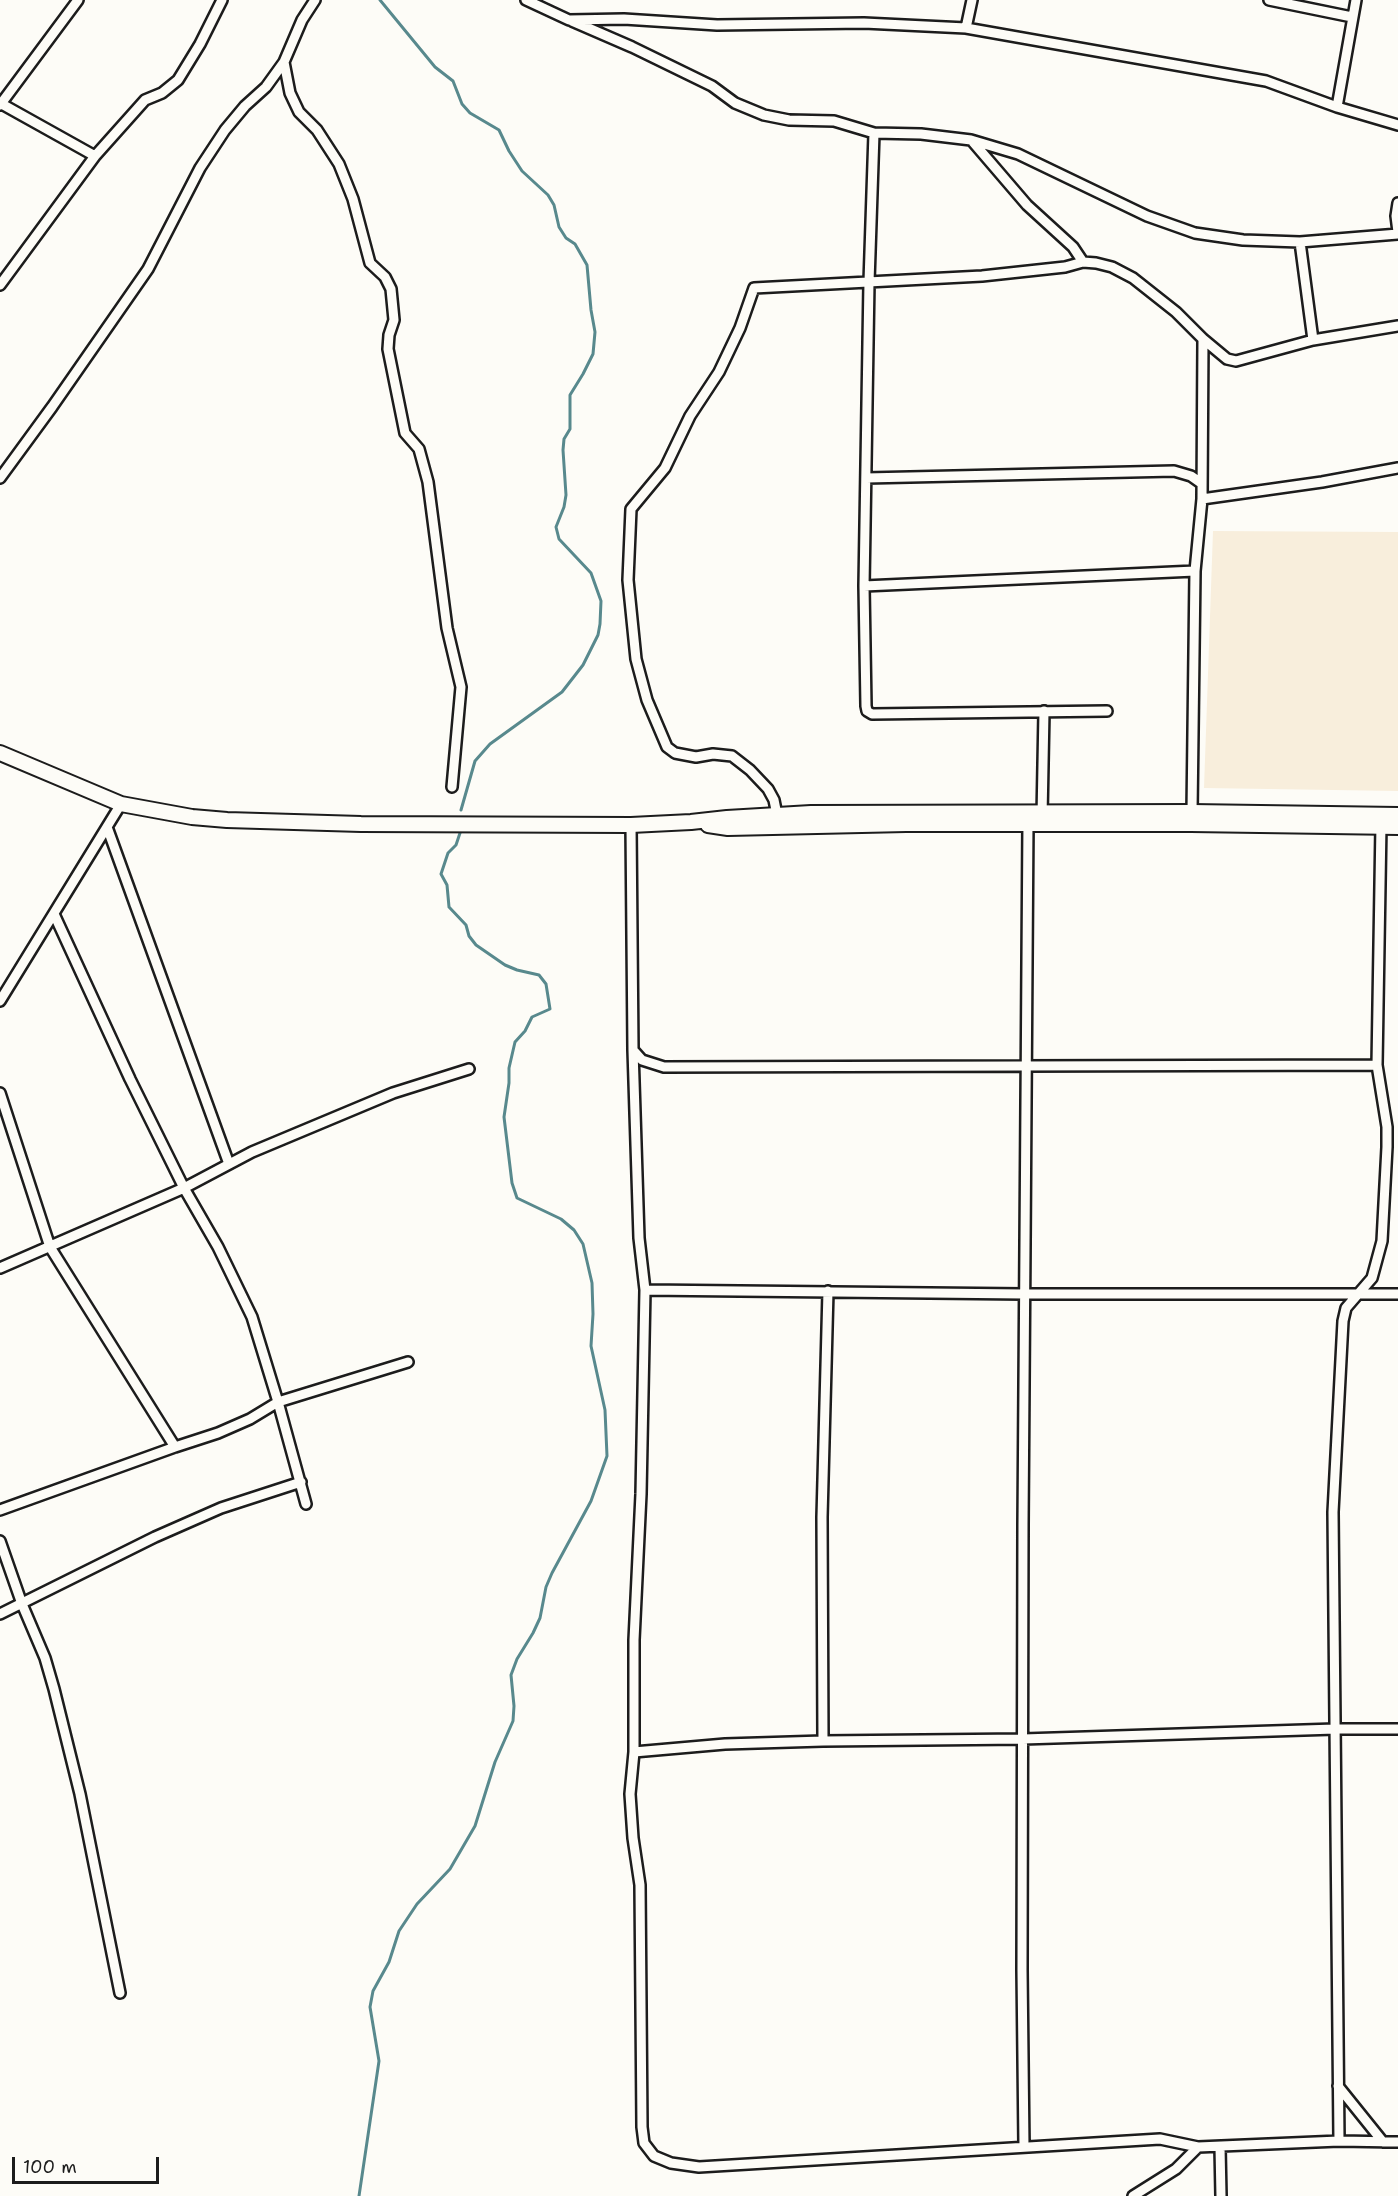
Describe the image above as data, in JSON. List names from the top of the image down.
{
  "scale_bar": "100 m"
}
